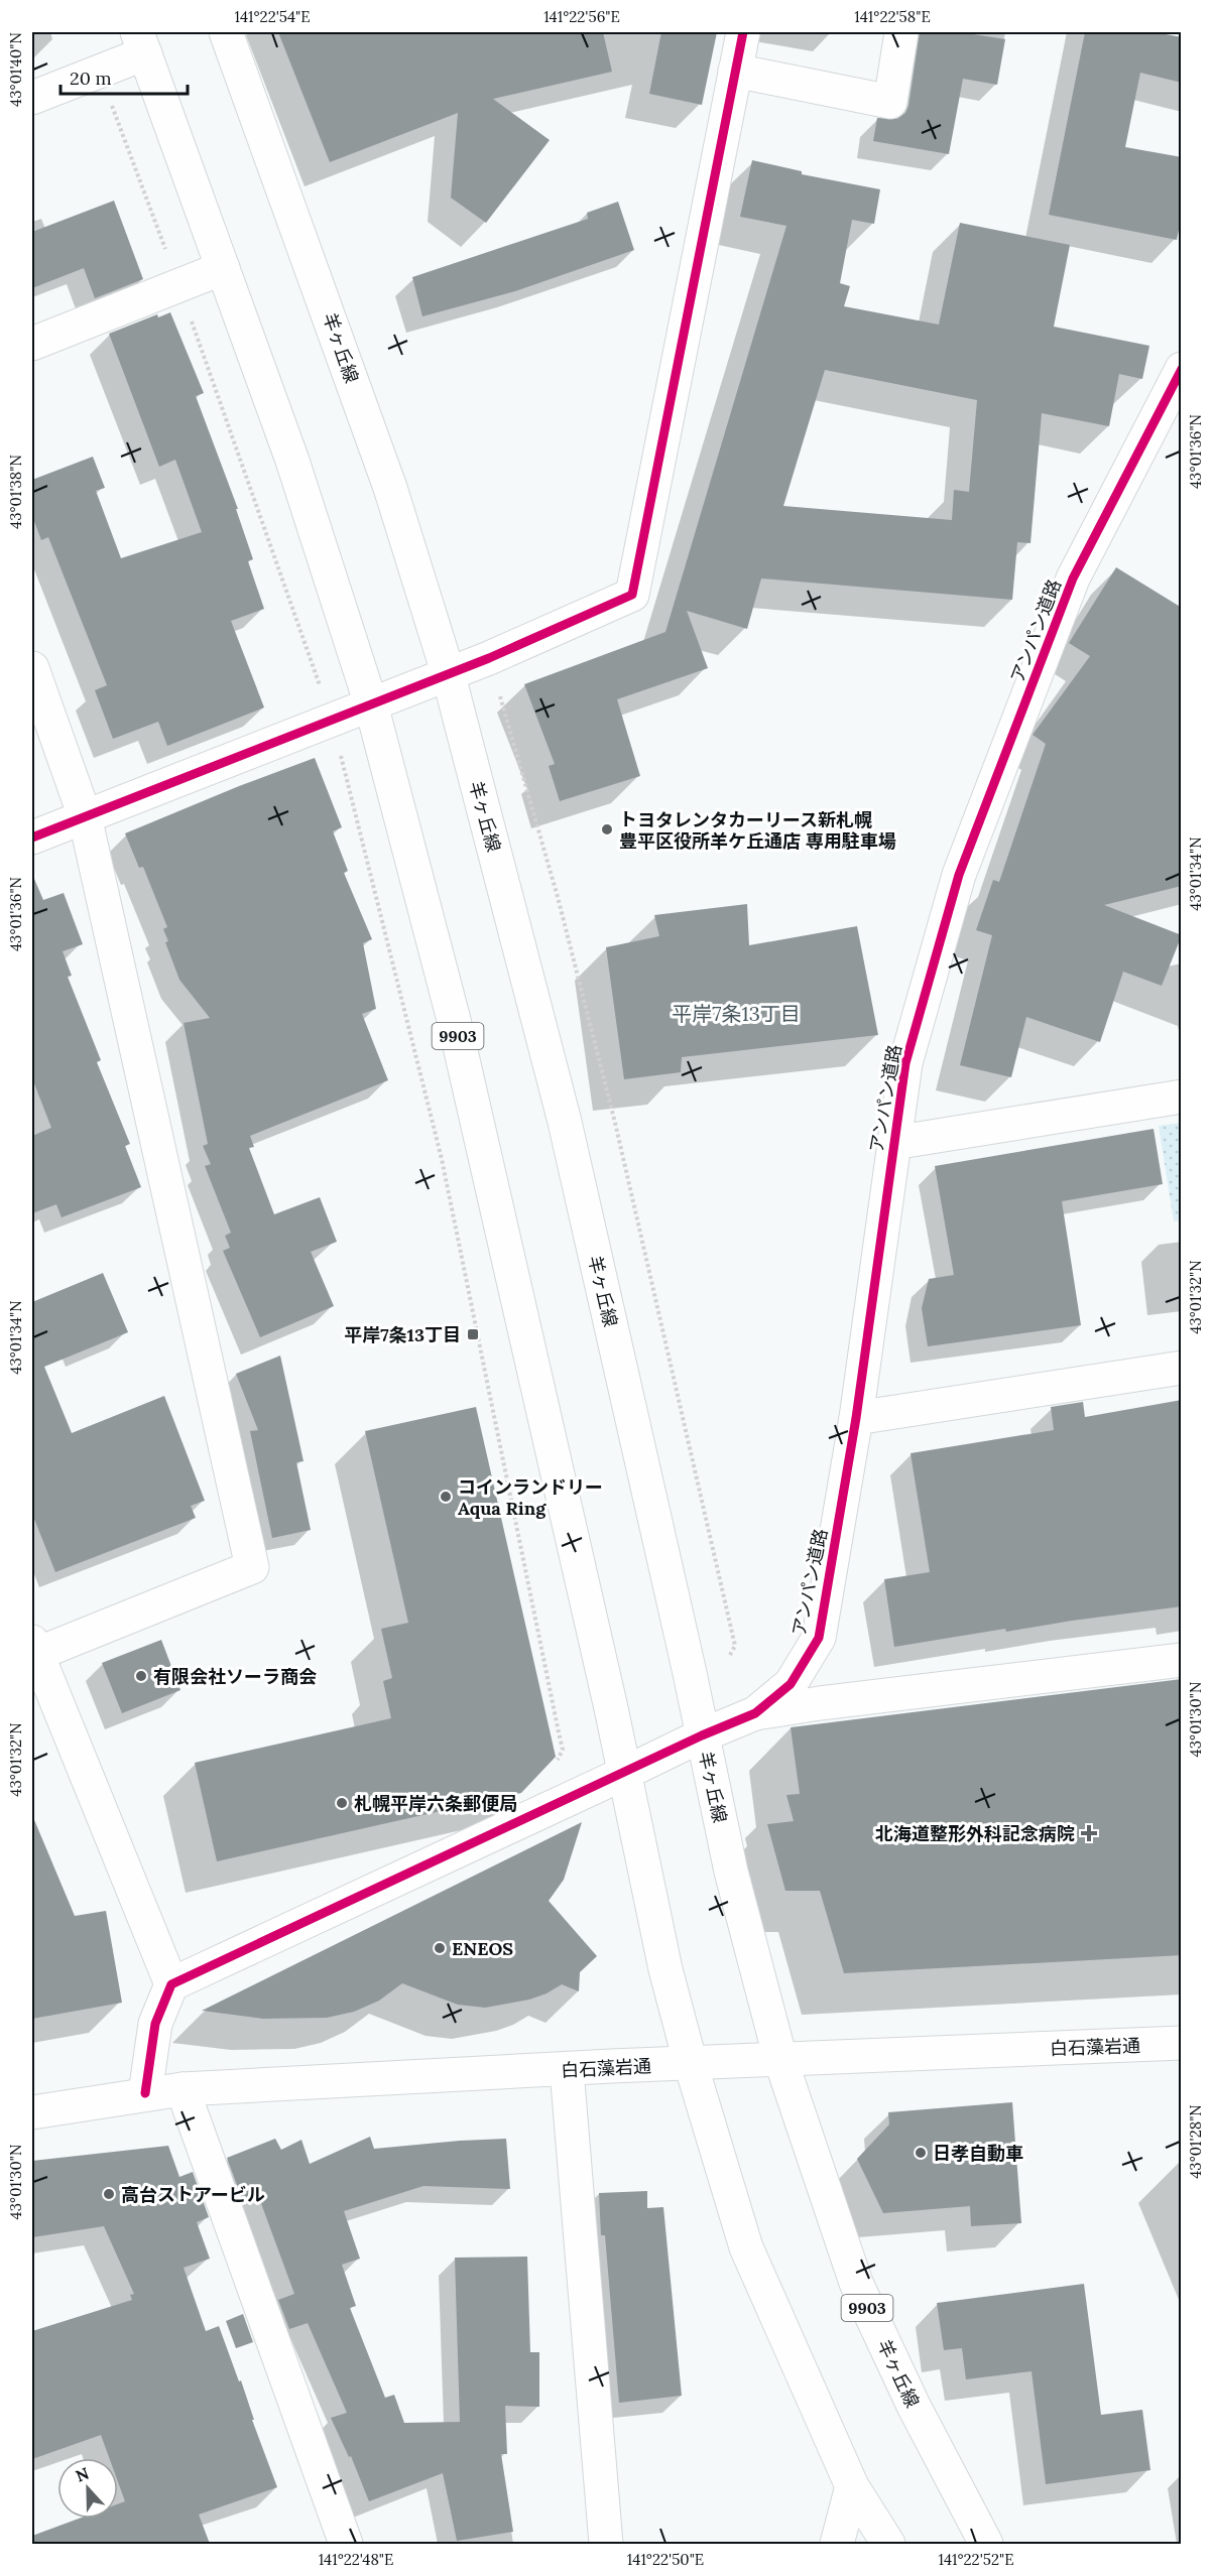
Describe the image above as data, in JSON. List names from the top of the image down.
{
  "streets": {
    "street": [
      "羊ヶ丘線",
      "アンパン道路",
      "9903",
      "白石藻岩通"
    ]
  },
  "crossings": [
    ["羊ヶ丘線", "アンパン道路"],
    ["羊ヶ丘線", "白石藻岩通"],
    ["アンパン道路", "9903"],
    ["9903", "白石藻岩通"]
  ],
  "districts": ["平岸7条13丁目"],
  "places": {
    "other": [
      "トヨタレンタカーリース新札幌 豊平区役所羊ケ丘通店 専用駐車場",
      "コインランドリー Aqua Ring",
      "有限会社ソーラ商会",
      "札幌平岸六条郵便局",
      "ENEOS",
      "日孝自動車",
      "高台ストアービル"
    ],
    "transit": ["平岸7条13丁目"],
    "health": ["北海道整形外科記念病院"]
  },
  "scale_bar": "20 m",
  "north": "top",
  "coordinates": [
    "141°22'54\"E",
    "141°22'56\"E",
    "141°22'58\"E",
    "43°01'40\"N",
    "43°01'36\"N",
    "43°01'38\"N",
    "43°01'34\"N",
    "43°01'32\"N",
    "43°01'30\"N",
    "43°01'28\"N",
    "141°22'48\"E",
    "141°22'50\"E",
    "141°22'52\"E"
  ]
}
